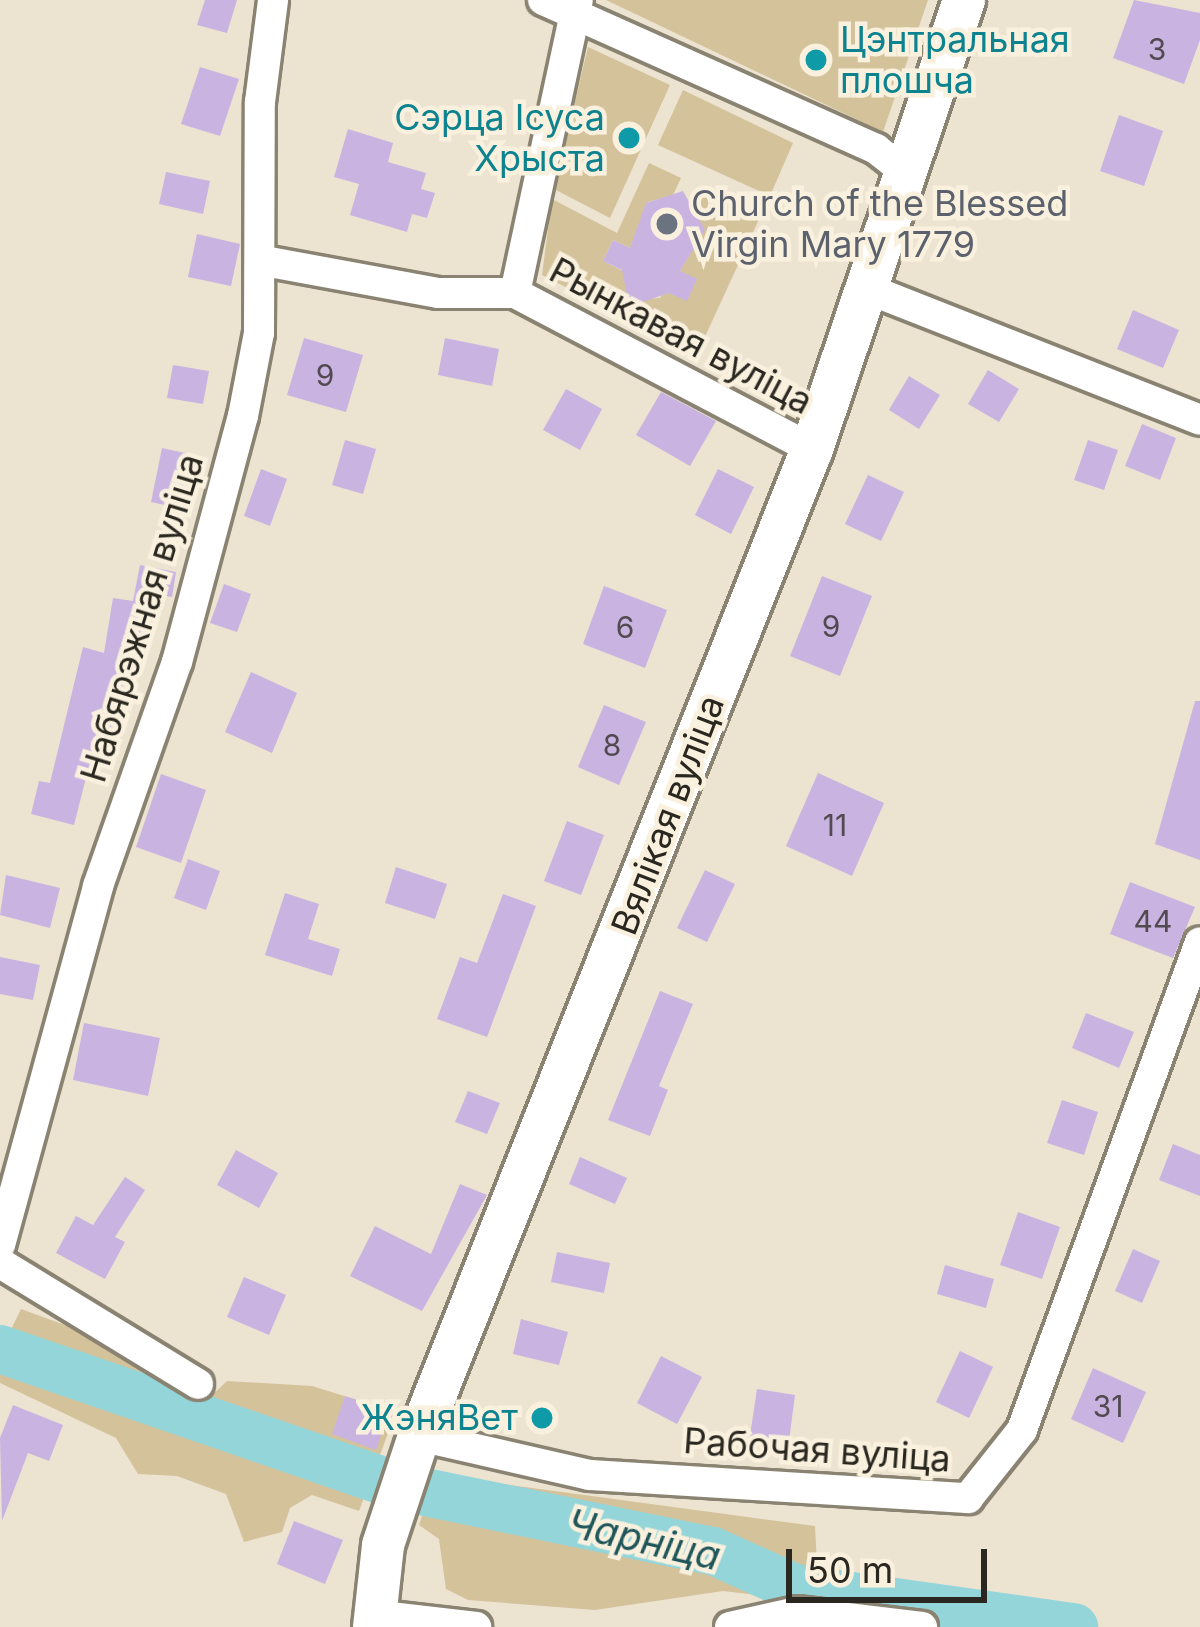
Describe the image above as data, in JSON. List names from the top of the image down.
{
  "streets": {
    "main road": ["Вялікая вуліца"],
    "street": ["Рынкавая вуліца", "Набярэжная вуліца", "Рабочая вуліца"]
  },
  "crossings": [
    ["Рынкавая вуліца", "Набярэжная вуліца"],
    ["Рынкавая вуліца", "Вялікая вуліца"],
    ["Вялікая вуліца", "Рабочая вуліца"]
  ],
  "water": ["Чарніца"],
  "places": [
    "Цэнтральная плошча",
    "Сэрца Ісуса Хрыста",
    "Church of the Blessed Virgin Mary 1779",
    "ЖэняВет"
  ],
  "house_numbers": [
    "3",
    "9",
    "9",
    "6",
    "8",
    "11",
    "44",
    "31"
  ],
  "scale_bar": "50 m"
}
